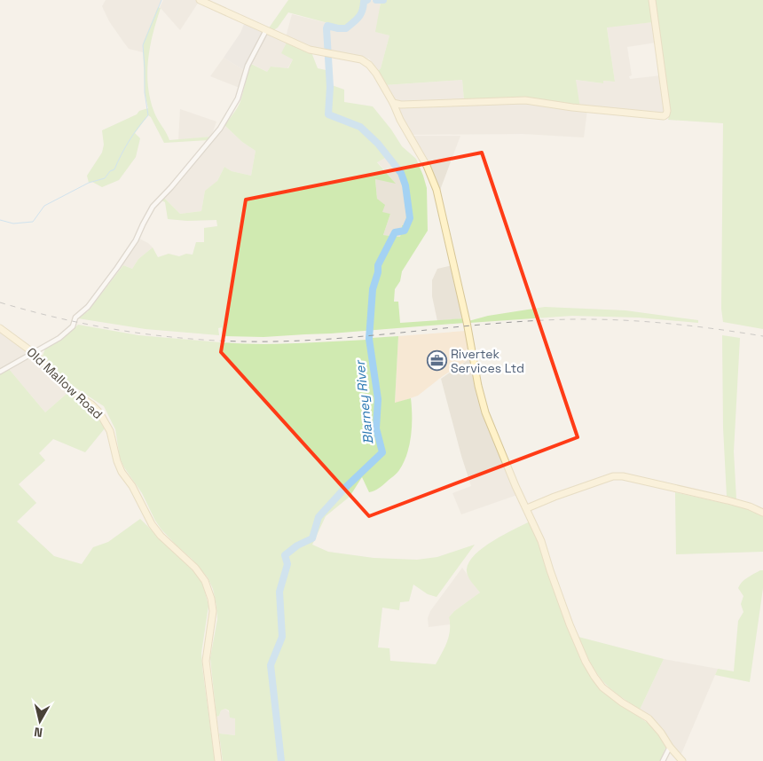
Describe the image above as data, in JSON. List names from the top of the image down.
{
  "streets": {
    "street": ["Old Mallow Road"]
  },
  "water": ["Blarney River"],
  "places": {
    "office": ["Rivertek Services Ltd"]
  },
  "north": "bottom"
}
